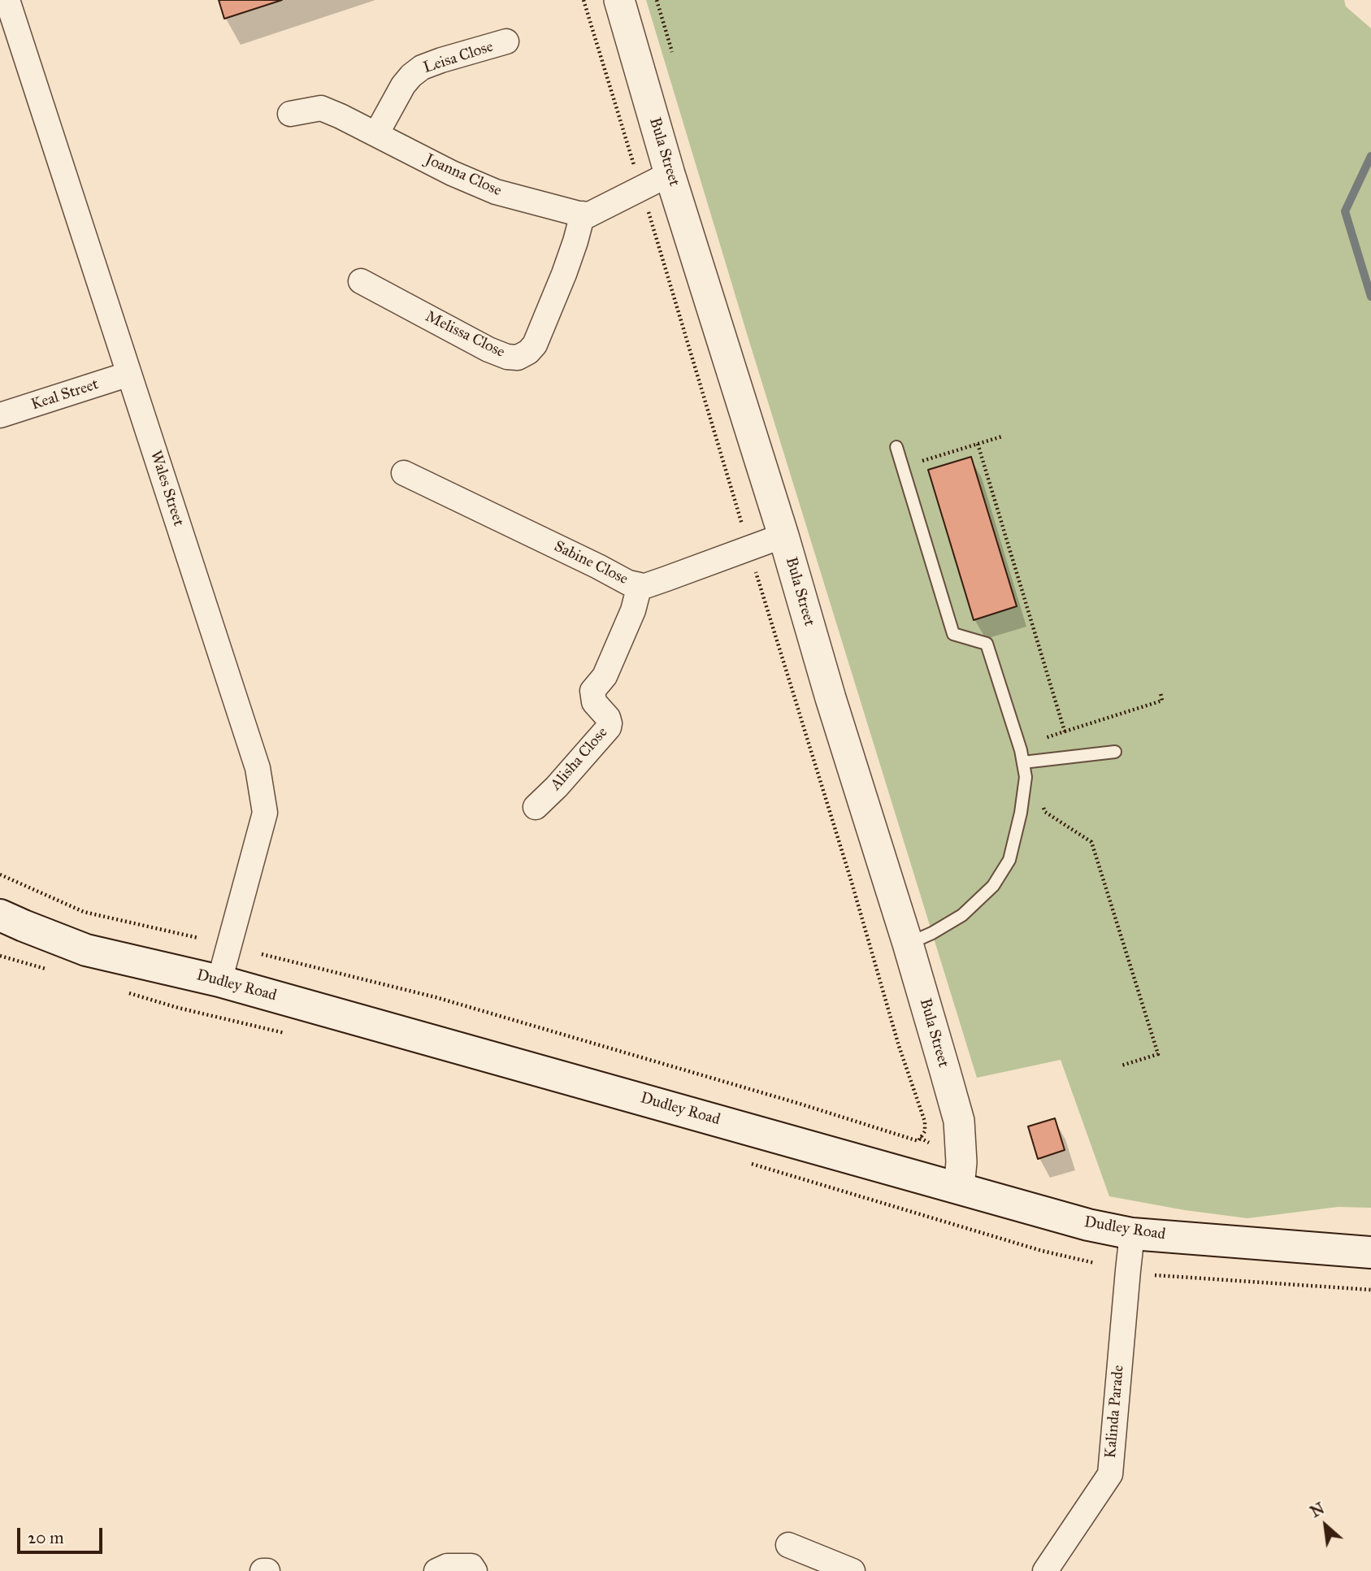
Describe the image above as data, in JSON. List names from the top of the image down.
{
  "streets": {
    "main road": ["Dudley Road"],
    "street": [
      "Leisa Close",
      "Bula Street",
      "Joanna Close",
      "Melissa Close",
      "Keal Street",
      "Wales Street",
      "Sabine Close",
      "Alisha Close",
      "Kalinda Parade"
    ]
  },
  "crossings": [
    ["Leisa Close", "Joanna Close"],
    ["Bula Street", "Sabine Close"],
    ["Bula Street", "Dudley Road"],
    ["Joanna Close", "Melissa Close"],
    ["Keal Street", "Wales Street"],
    ["Wales Street", "Dudley Road"],
    ["Sabine Close", "Alisha Close"],
    ["Dudley Road", "Kalinda Parade"]
  ],
  "scale_bar": "20 m",
  "north": "top left"
}
